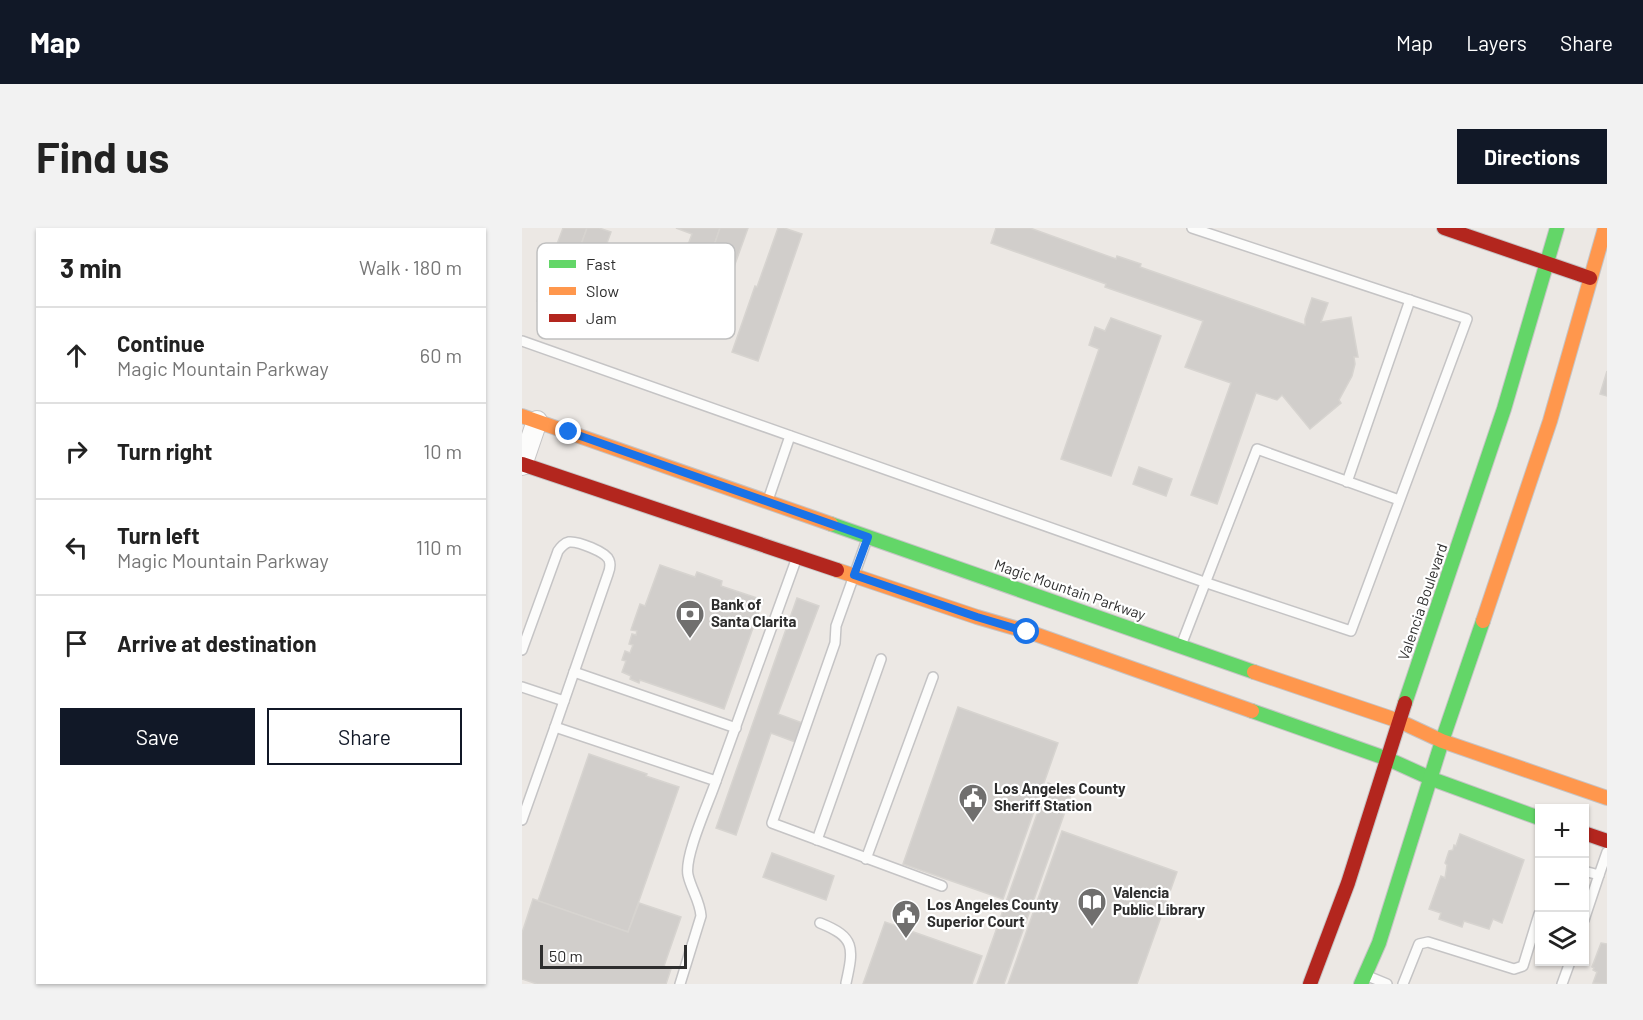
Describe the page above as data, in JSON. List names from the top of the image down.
{
  "streets": {
    "main road": ["Magic Mountain Parkway", "Valencia Boulevard"]
  },
  "crossings": [
    ["Magic Mountain Parkway", "Valencia Boulevard"]
  ],
  "places": {
    "bank": ["Bank of Santa Clarita"],
    "public building": ["Los Angeles County Sheriff Station", "Los Angeles County Superior Court"],
    "library": ["Valencia Public Library"]
  },
  "legend": ["Fast", "Slow", "Jam"],
  "scale_bar": "50 m",
  "page": {
    "header": "Map",
    "nav": ["Map", "Layers", "Share"],
    "buttons": [
      "Directions",
      ["Save", "Share"]
    ],
    "title": "Find us",
    "heading": ["3 min", "Walk · 180 m"],
    "list": [
      ["Continue", "Magic Mountain Parkway", "60 m"],
      ["Turn right", "10 m"],
      ["Turn left", "Magic Mountain Parkway", "110 m"],
      "Arrive at destination"
    ],
    "map_buttons": ["+", "−"],
    "scale": "50 m"
  }
}
